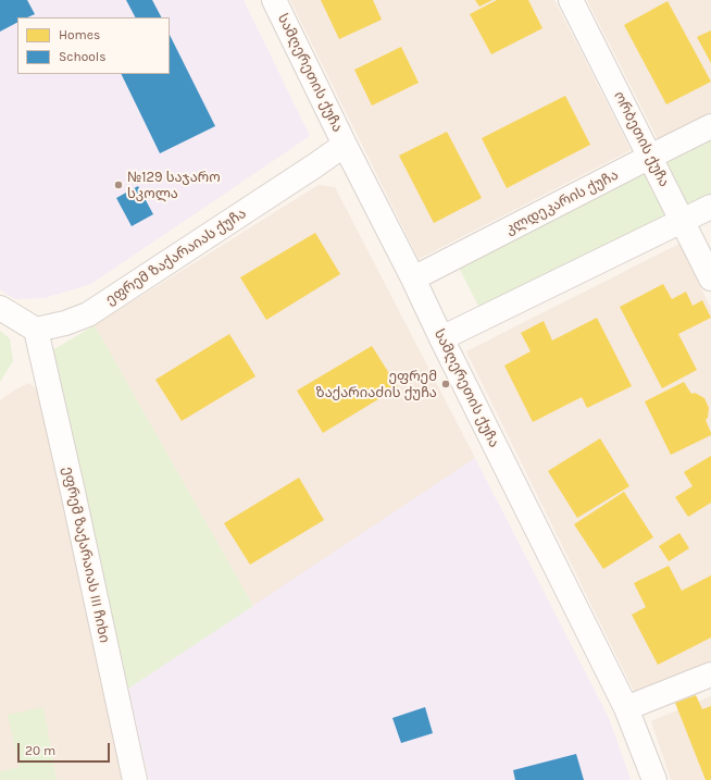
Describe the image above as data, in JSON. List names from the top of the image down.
{
  "streets": {
    "street": [
      "სამღერეთის ქუჩა",
      "ორბეთის ქუჩა",
      "კლდეკარის ქუჩა",
      "ეფრემ ზაქარაიას ქუჩა",
      "ეფრემ ზაქარაიას III ჩიხი"
    ]
  },
  "crossings": [
    ["სამღერეთის ქუჩა", "კლდეკარის ქუჩა"],
    ["სამღერეთის ქუჩა", "ეფრემ ზაქარაიას ქუჩა"],
    ["ორბეთის ქუჩა", "კლდეკარის ქუჩა"],
    ["ეფრემ ზაქარაიას ქუჩა", "ეფრემ ზაქარაიას III ჩიხი"]
  ],
  "places": ["№129 საჯარო სკოლა", "ეფრემ ზაქარიაძის ქუჩა"],
  "legend": ["Homes", "Schools"],
  "scale_bar": "20 m"
}
